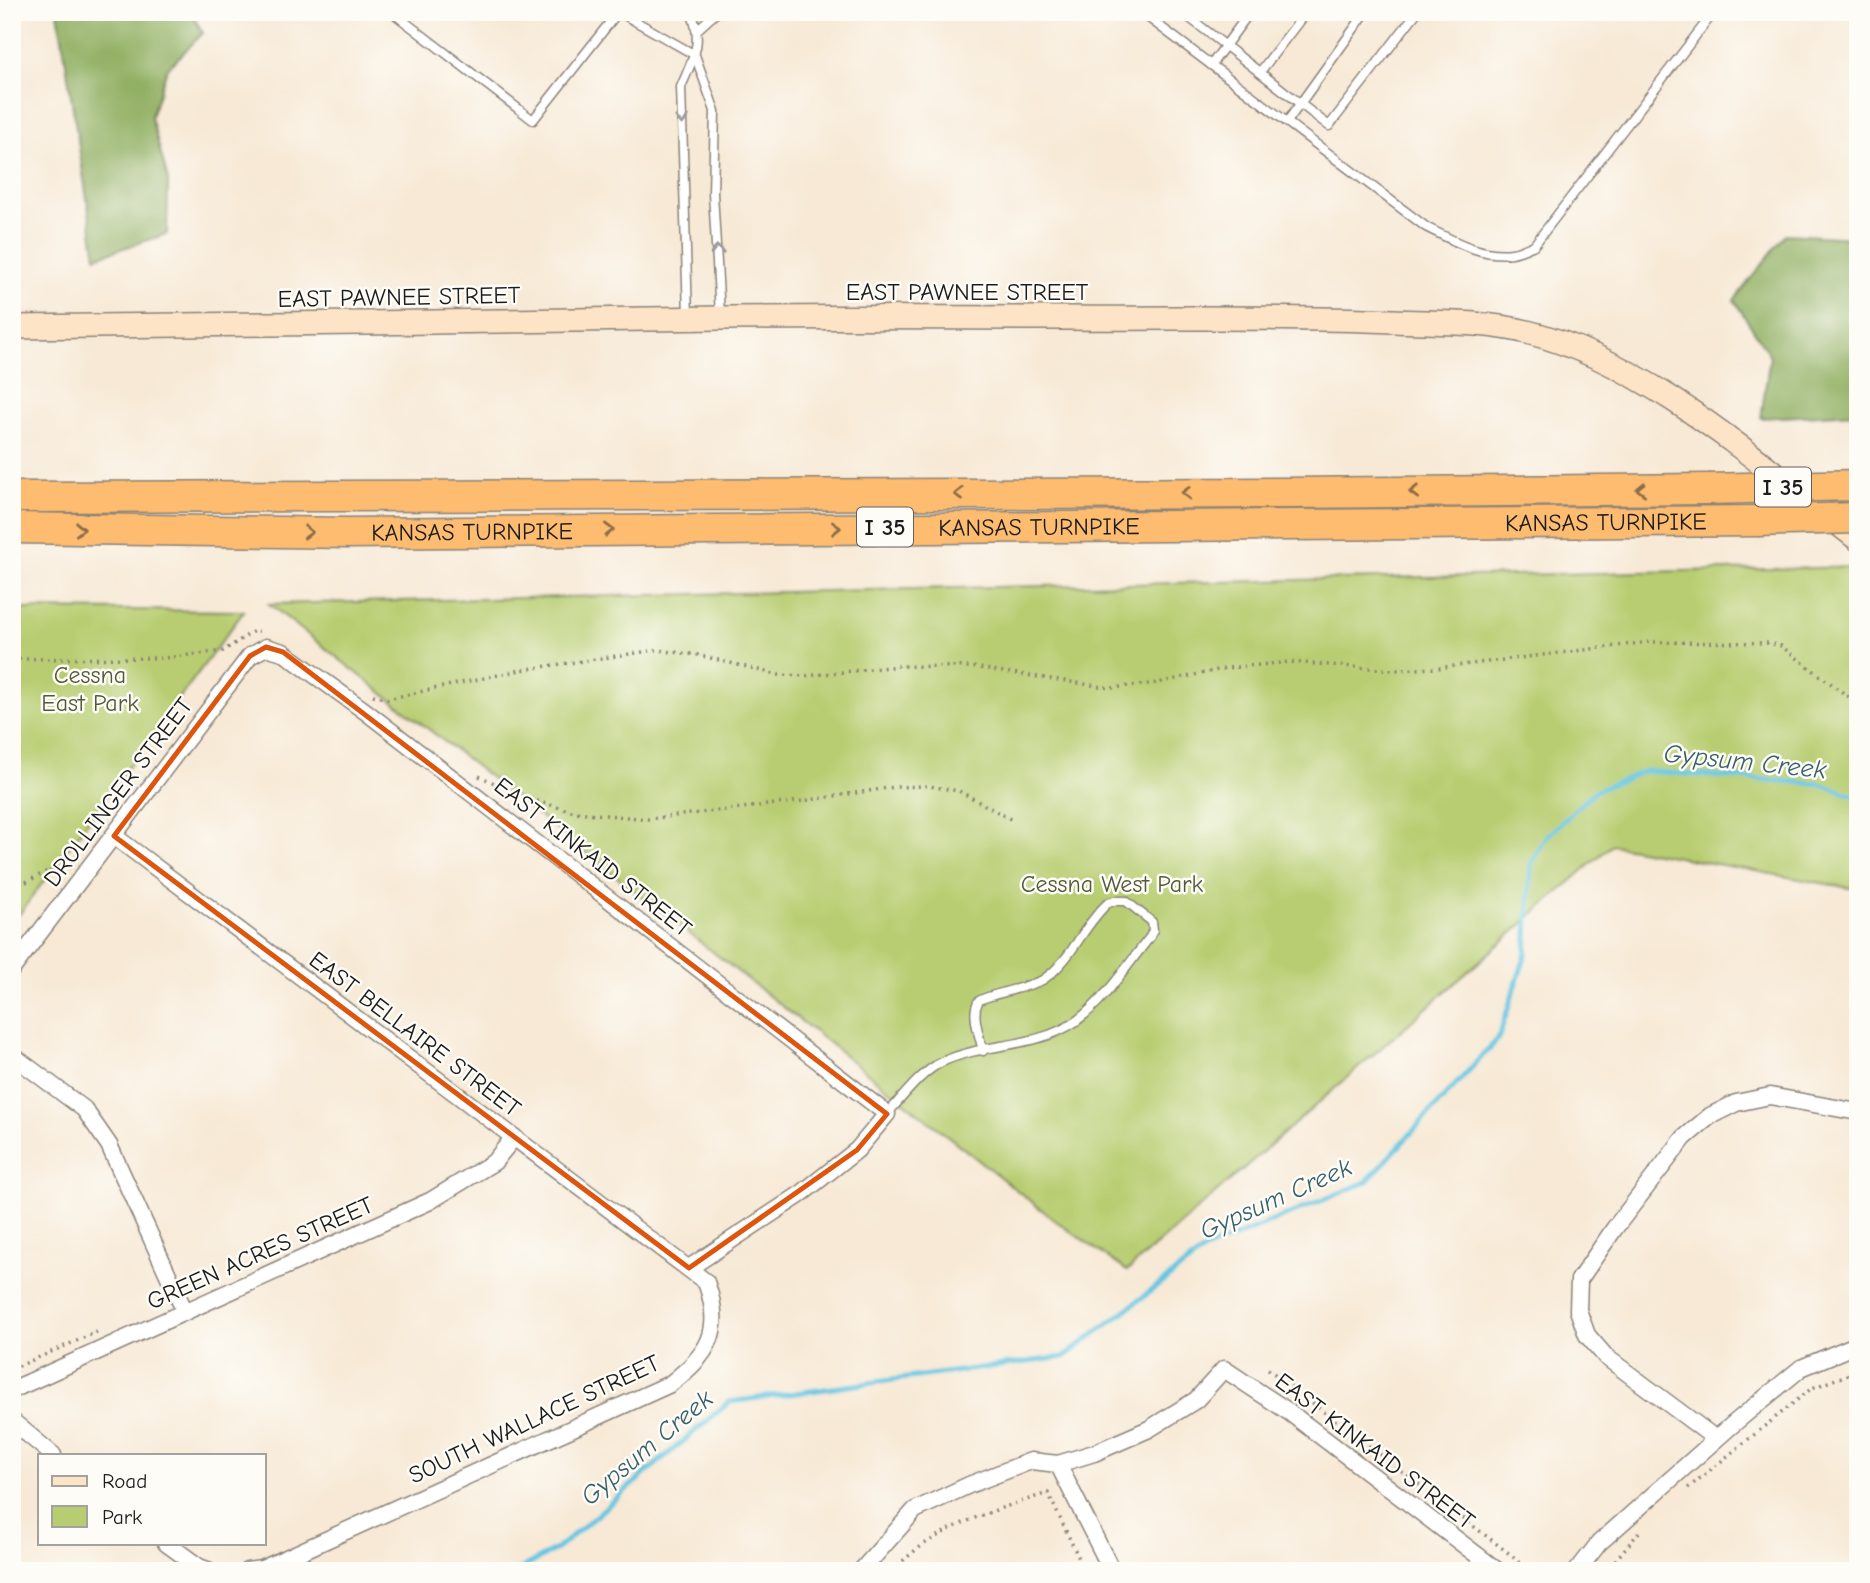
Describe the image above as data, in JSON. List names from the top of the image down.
{
  "streets": {
    "highway": ["I 35", "KANSAS TURNPIKE"],
    "main road": ["EAST PAWNEE STREET"],
    "street": [
      "DROLLINGER STREET",
      "EAST KINKAID STREET",
      "EAST BELLAIRE STREET",
      "GREEN ACRES STREET",
      "SOUTH WALLACE STREET"
    ]
  },
  "crossings": [
    ["DROLLINGER STREET", "EAST KINKAID STREET"],
    ["DROLLINGER STREET", "EAST BELLAIRE STREET"],
    ["EAST BELLAIRE STREET", "GREEN ACRES STREET"],
    ["EAST BELLAIRE STREET", "SOUTH WALLACE STREET"]
  ],
  "water": ["Gypsum Creek"],
  "parks": ["Cessna East Park", "Cessna West Park"],
  "legend": ["Road", "Park"]
}
